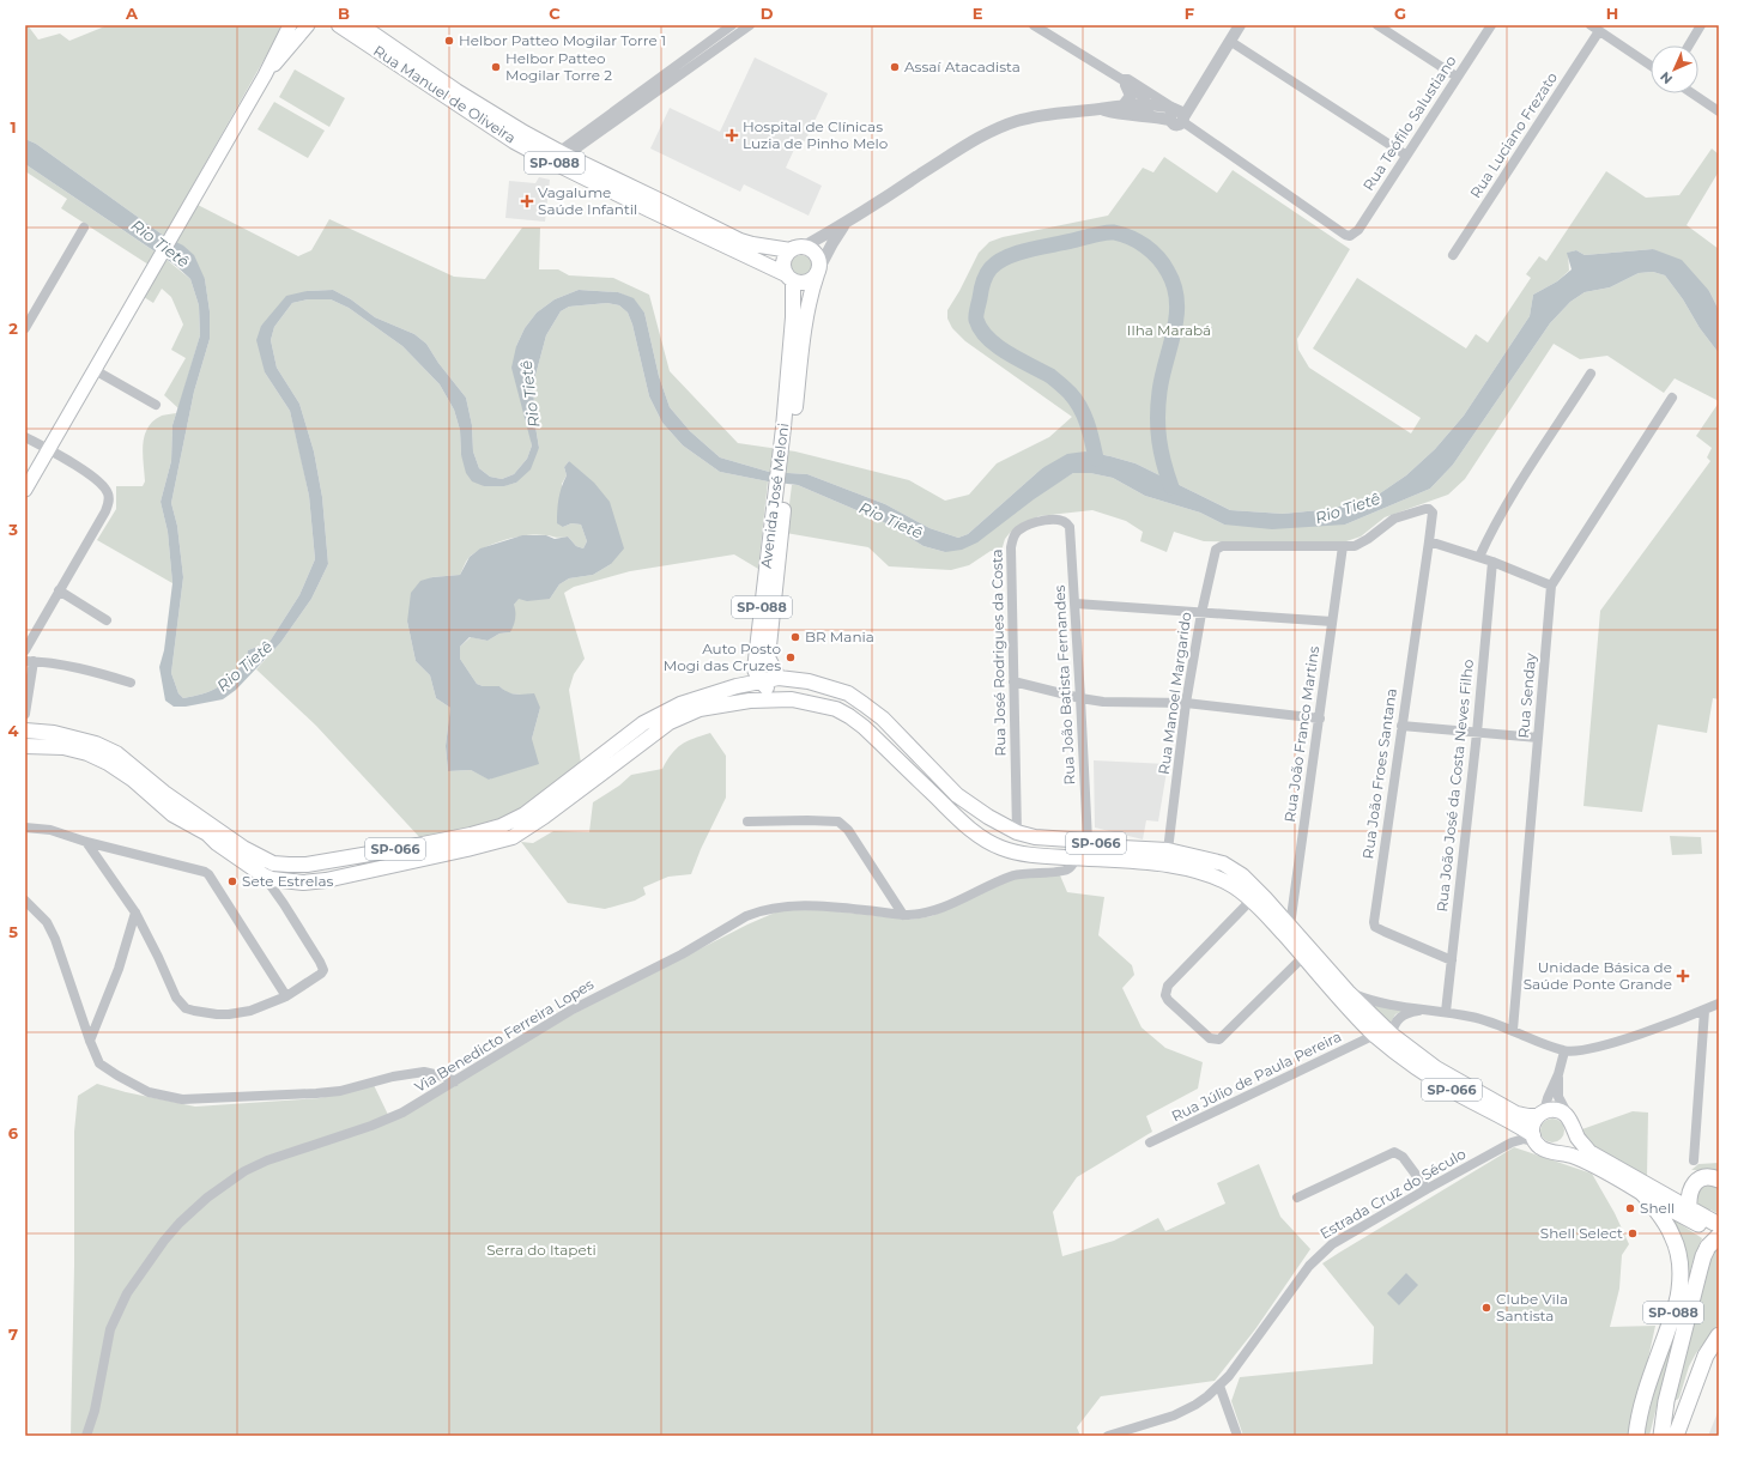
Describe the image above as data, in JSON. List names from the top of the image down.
{
  "streets": {
    "highway": ["SP-088"],
    "main road": ["Rua Manuel de Oliveira", "Avenida José Meloni", "SP-066"],
    "street": [
      "Rua Teófilo Salustiano",
      "Rua Luciano Frezato",
      "Rua José Rodrigues da Costa",
      "Rua João Batista Fernandes",
      "Rua Manoel Margarido",
      "Rua Senday",
      "Rua João Franco Martins",
      "Rua João Froes Santana",
      "Rua João José da Costa Neves Filho",
      "Via Benedicto Ferreira Lopes",
      "Rua Júlio de Paula Pereira",
      "Estrada Cruz do Século"
    ]
  },
  "crossings": [
    ["Rua Manuel de Oliveira", "SP-088"],
    ["Rua Manuel de Oliveira", "Avenida José Meloni"],
    ["SP-088", "Avenida José Meloni"],
    ["SP-088", "SP-066"],
    ["SP-088", "Estrada Cruz do Século"],
    ["Avenida José Meloni", "SP-066"],
    ["Rua José Rodrigues da Costa", "Rua João Batista Fernandes"],
    ["Rua José Rodrigues da Costa", "SP-066"],
    ["Rua João Batista Fernandes", "SP-066"],
    ["Rua Manoel Margarido", "Rua João Franco Martins"],
    ["Rua Manoel Margarido", "Rua João Froes Santana"],
    ["Rua Manoel Margarido", "SP-066"],
    ["Rua João Franco Martins", "Rua João Froes Santana"],
    ["Rua João Franco Martins", "SP-066"],
    ["Rua João Froes Santana", "Rua João José da Costa Neves Filho"],
    ["SP-066", "Via Benedicto Ferreira Lopes"],
    ["SP-066", "Rua Júlio de Paula Pereira"],
    ["SP-066", "Estrada Cruz do Século"]
  ],
  "water": ["Rio Tietê"],
  "parks": ["Ilha Marabá", "Serra do Itapeti"],
  "places": {
    "other": [
      "Helbor Patteo Mogilar Torre 1",
      "Helbor Patteo Mogilar Torre 2",
      "Assaí Atacadista",
      "BR Mania",
      "Auto Posto Mogi das Cruzes",
      "Sete Estrelas",
      "Shell",
      "Shell Select",
      "Clube Vila Santista"
    ],
    "health": ["Hospital de Clínicas Luzia de Pinho Melo", "Vagalume Saúde Infantil", "Unidade Básica de Saúde Ponte Grande"]
  },
  "north": "bottom left",
  "grid": {
    "columns": [
      "A",
      "B",
      "C",
      "D",
      "E",
      "F",
      "G",
      "H"
    ],
    "rows": [
      "1",
      "2",
      "3",
      "4",
      "5",
      "6",
      "7"
    ]
  }
}
